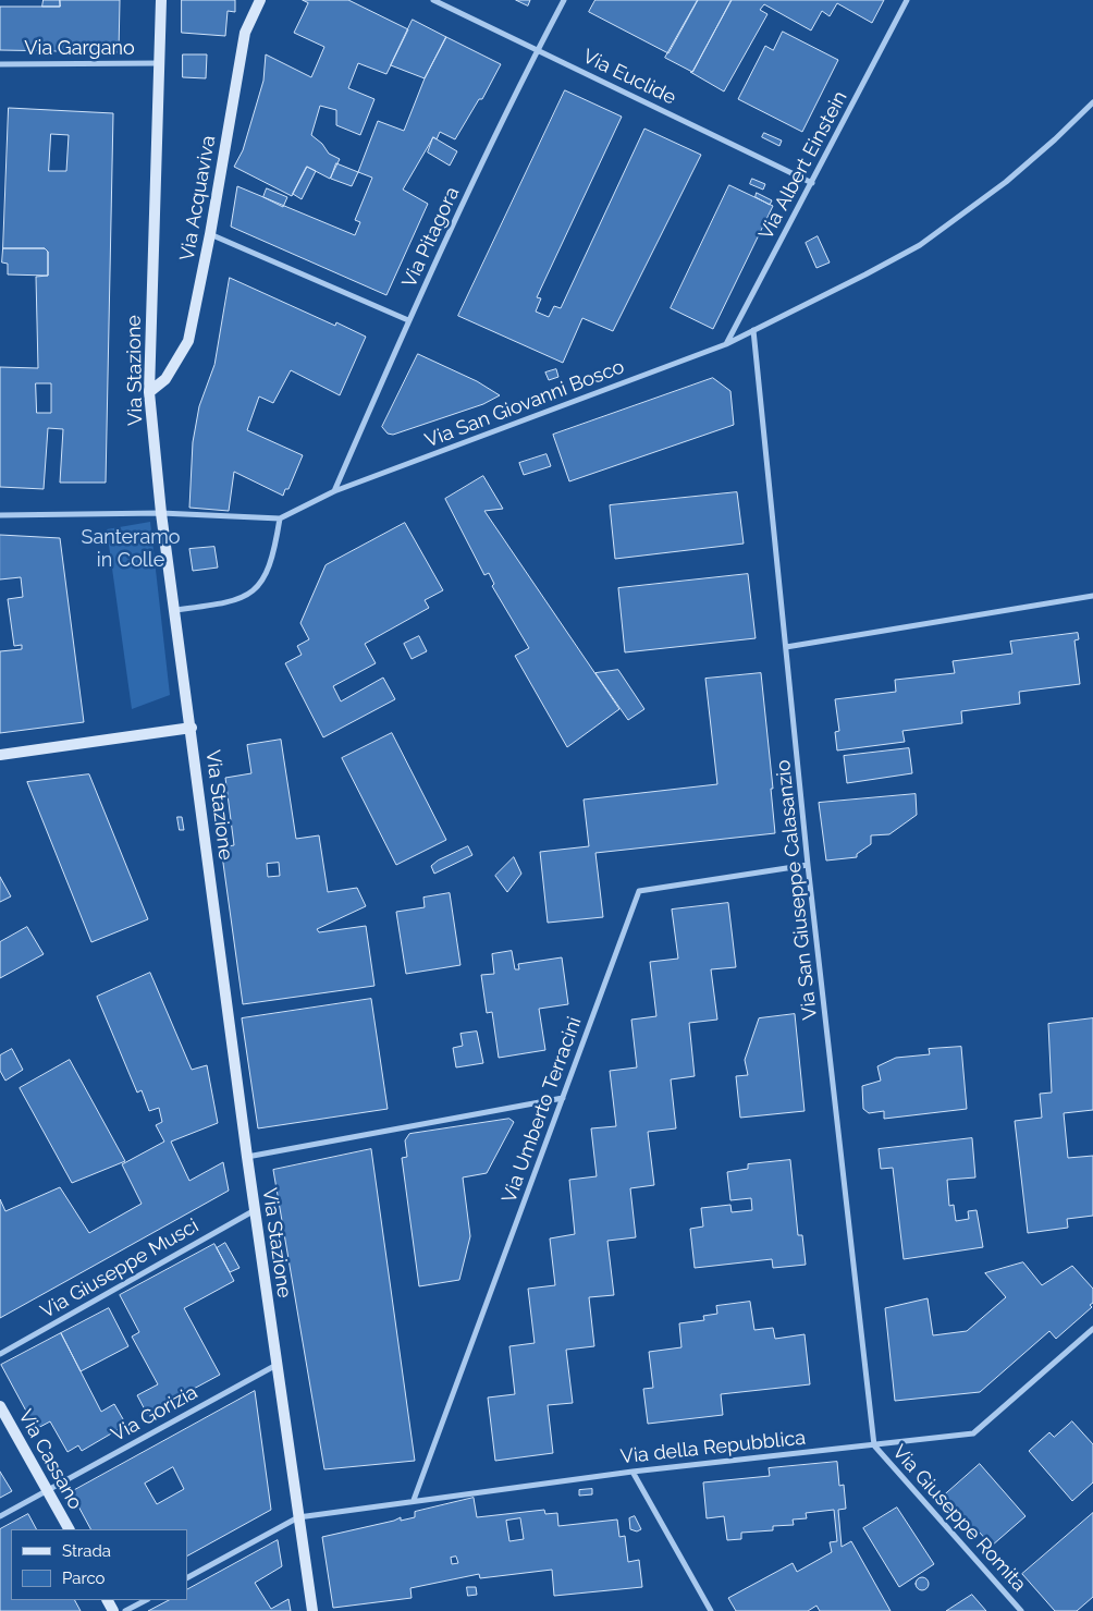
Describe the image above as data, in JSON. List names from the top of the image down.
{
  "streets": {
    "street": [
      "Via Gargano",
      "Via Euclide",
      "Via Albert Einstein",
      "Via Acquaviva",
      "Via Pitagora",
      "Via Stazione",
      "Via San Giovanni Bosco",
      "Via San Giuseppe Calasanzio",
      "Via Umberto Terracini",
      "Via Giuseppe Musci",
      "Via Gorizia",
      "Via della Repubblica",
      "Via Cassano",
      "Via Giuseppe Romita"
    ]
  },
  "crossings": [
    ["Via Gargano", "Via Stazione"],
    ["Via Euclide", "Via Albert Einstein"],
    ["Via Euclide", "Via Pitagora"],
    ["Via Albert Einstein", "Via San Giovanni Bosco"],
    ["Via Acquaviva", "Via Stazione"],
    ["Via Pitagora", "Via San Giovanni Bosco"],
    ["Via Stazione", "Via Giuseppe Musci"],
    ["Via Stazione", "Via Gorizia"],
    ["Via Stazione", "Via della Repubblica"],
    ["Via San Giovanni Bosco", "Via San Giuseppe Calasanzio"],
    ["Via San Giuseppe Calasanzio", "Via Umberto Terracini"],
    ["Via San Giuseppe Calasanzio", "Via della Repubblica"],
    ["Via San Giuseppe Calasanzio", "Via Giuseppe Romita"],
    ["Via Umberto Terracini", "Via della Repubblica"],
    ["Via Gorizia", "Via Cassano"],
    ["Via della Repubblica", "Via Giuseppe Romita"]
  ],
  "parks": ["Santeramo in Colle"],
  "legend": ["Strada", "Parco"]
}
